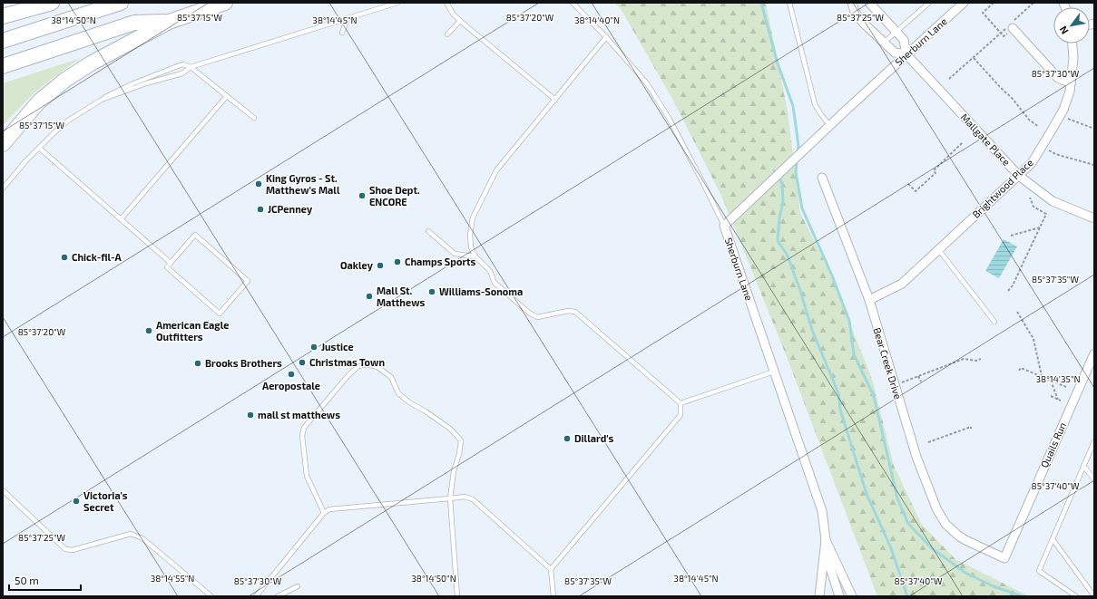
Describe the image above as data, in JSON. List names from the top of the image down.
{
  "streets": {
    "street": [
      "Sherburn Lane",
      "Mallgate Place",
      "Brightwood Place",
      "Bear Creek Drive",
      "Quails Run"
    ]
  },
  "crossings": [
    ["Sherburn Lane", "Mallgate Place"],
    ["Mallgate Place", "Brightwood Place"],
    ["Brightwood Place", "Bear Creek Drive"],
    ["Bear Creek Drive", "Quails Run"]
  ],
  "places": [
    "King Gyros - St. Matthew’s Mall",
    "Shoe Dept. ENCORE",
    "JCPenney",
    "Chick-fil-A",
    "Champs Sports",
    "Oakley",
    "Williams-Sonoma",
    "Mall St. Matthews",
    "American Eagle Outfitters",
    "Justice",
    "Christmas Town",
    "Brooks Brothers",
    "Aeropostale",
    "mall st matthews",
    "Dillard's",
    "Victoria's Secret"
  ],
  "scale_bar": "50 m",
  "north": "bottom left",
  "coordinates": [
    "85°37'20\"W",
    "85°37'15\"W",
    "85°37'25\"W",
    "38°14'40\"N",
    "38°14'50\"N",
    "38°14'45\"N",
    "85°37'30\"W",
    "85°37'35\"W",
    "38°14'35\"N",
    "85°37'40\"W",
    "38°14'55\"N"
  ]
}
